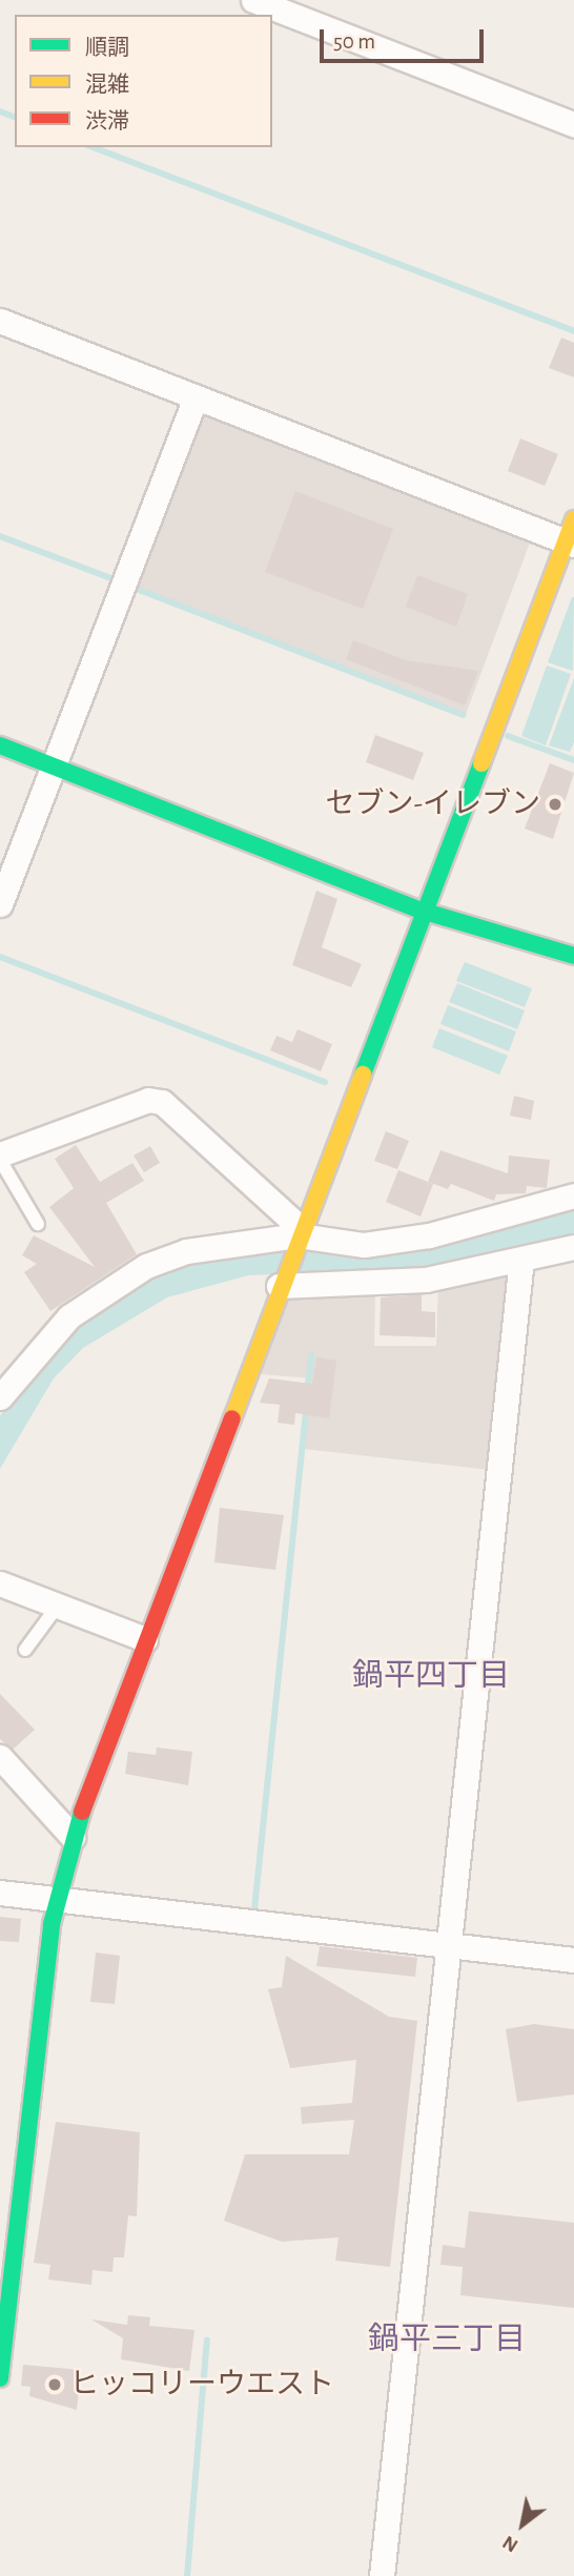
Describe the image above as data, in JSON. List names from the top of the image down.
{
  "districts": ["鍋平四丁目", "鍋平三丁目"],
  "places": ["セブン-イレブン", "ヒッコリーウエスト"],
  "legend": ["順調", "混雑", "渋滞"],
  "scale_bar": "50 m",
  "north": "bottom left"
}
